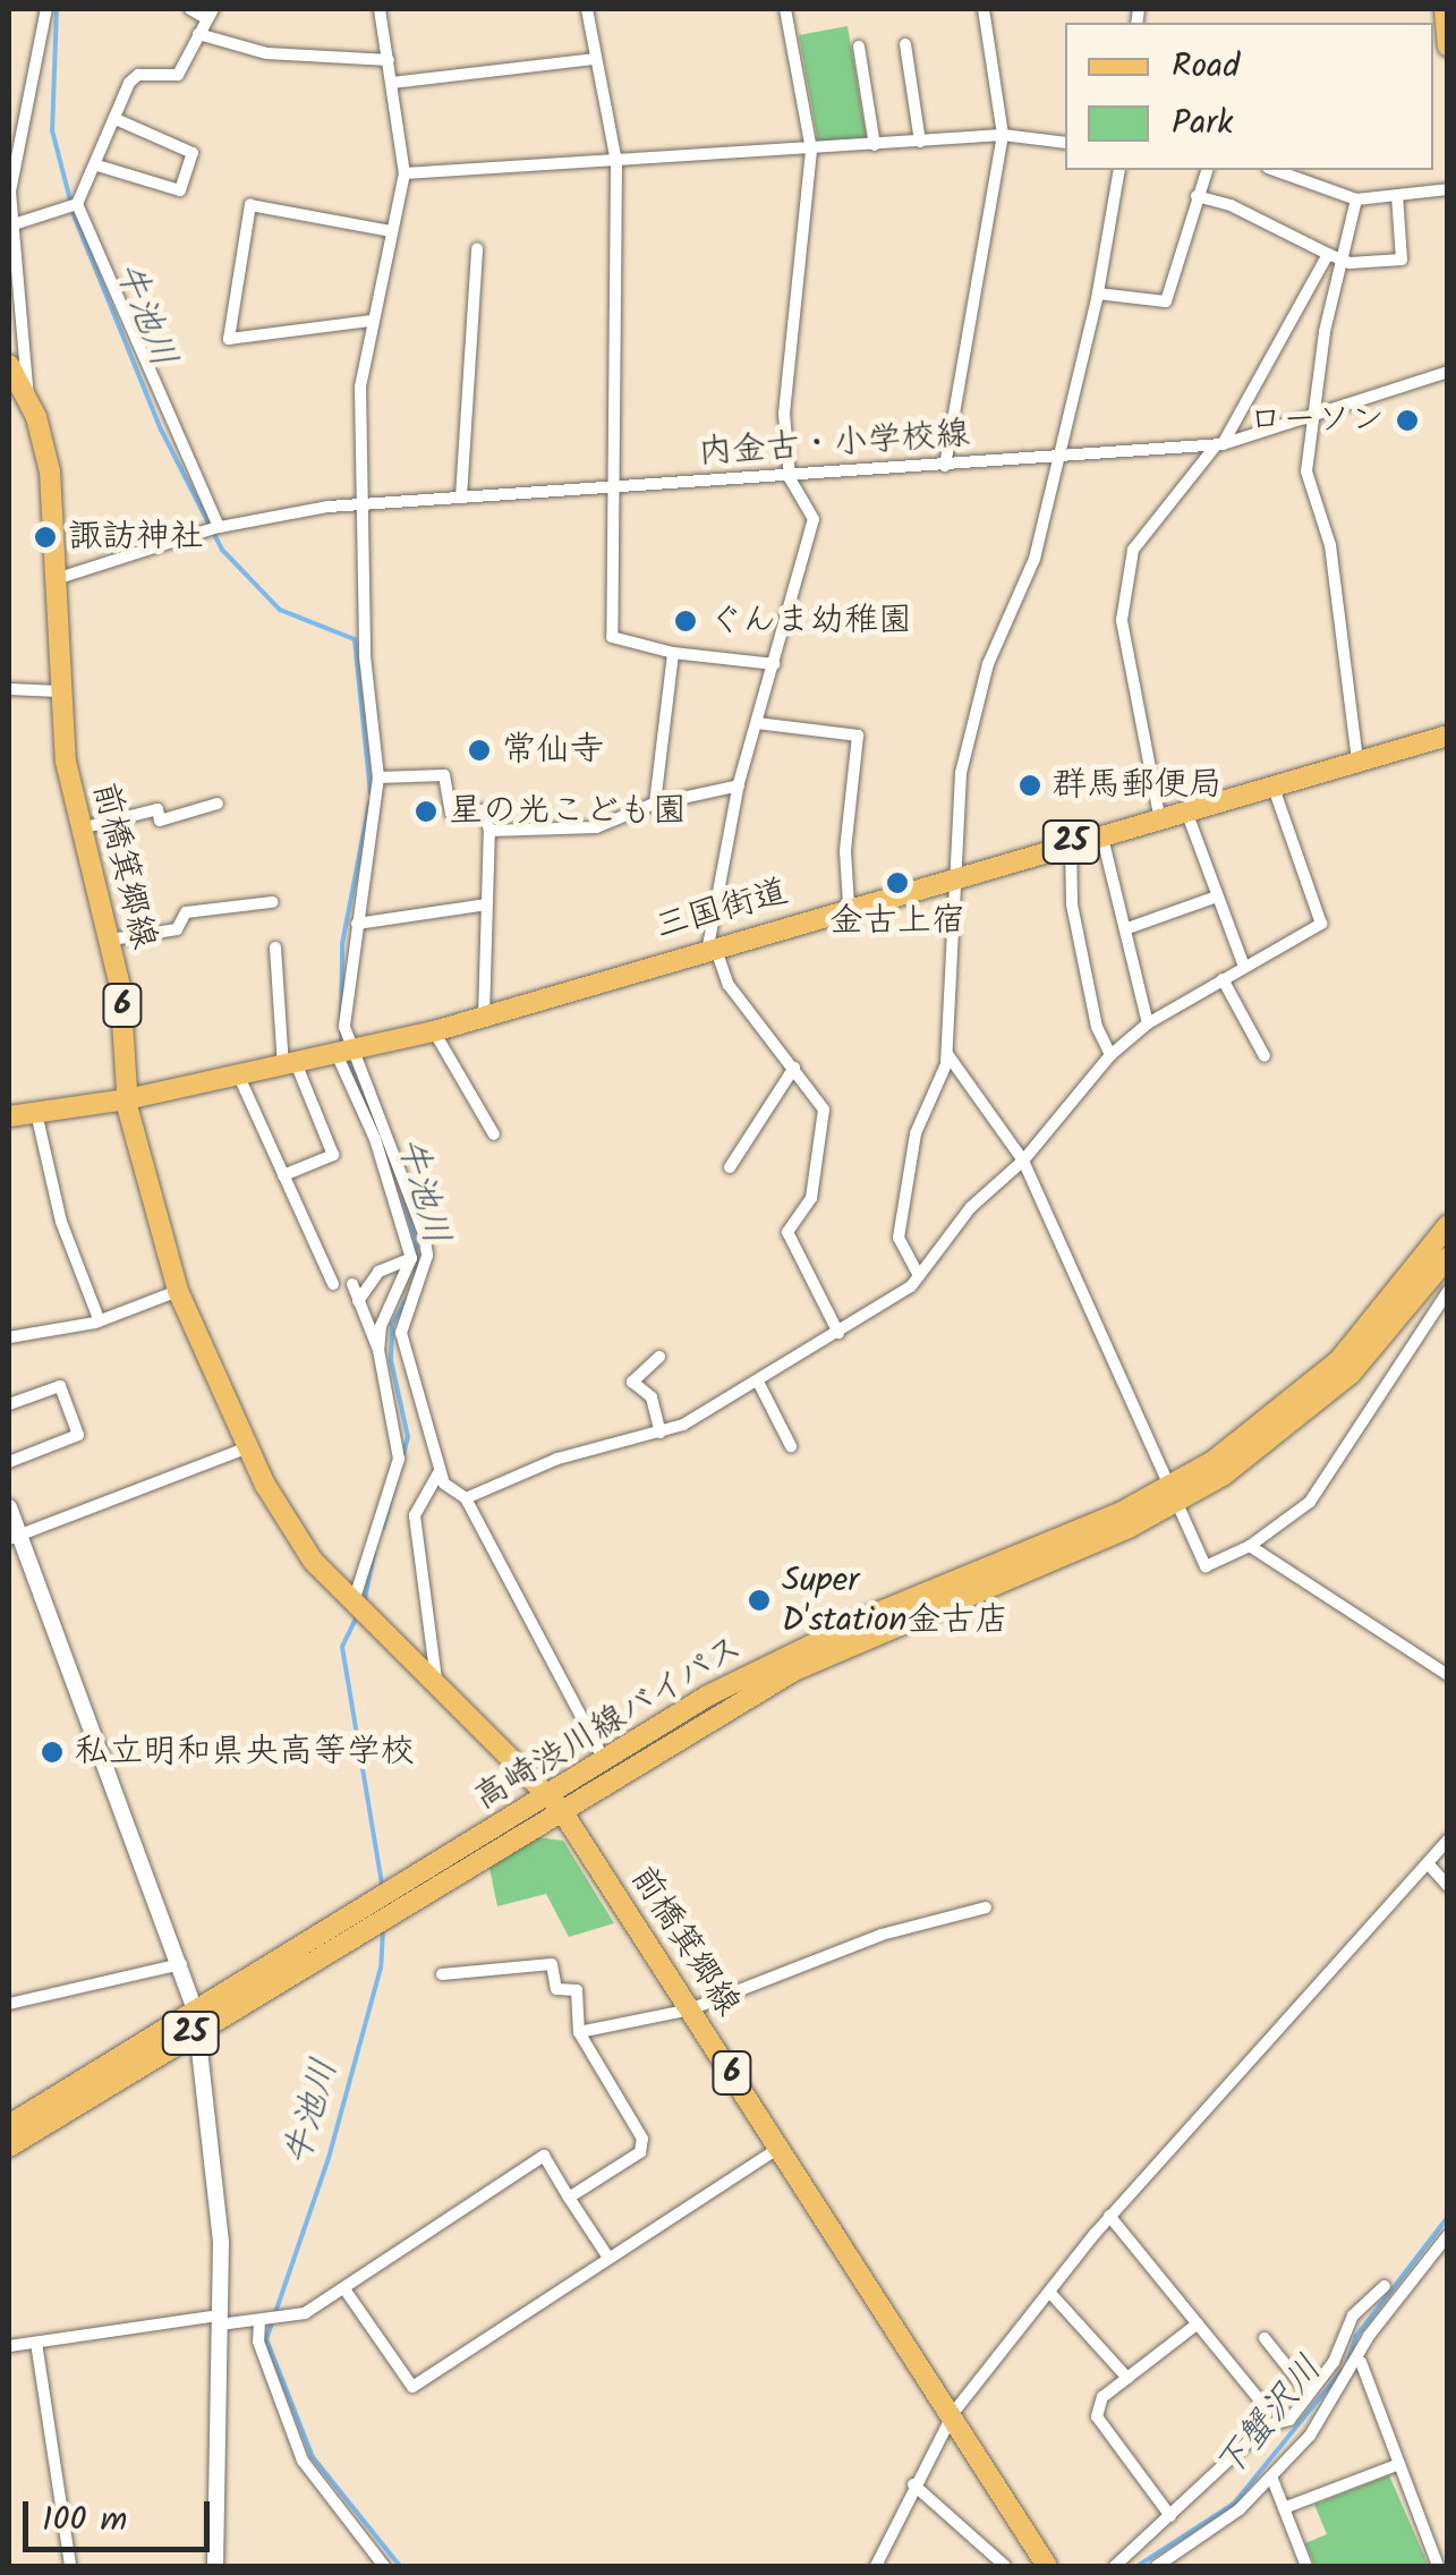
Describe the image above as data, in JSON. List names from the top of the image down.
{
  "streets": {
    "main road": [
      "25",
      "前橋箕郷線",
      "三国街道",
      "6",
      "高崎渋川線バイパス"
    ],
    "street": ["内金古・小学校線"]
  },
  "crossings": [
    ["内金古・小学校線", "前橋箕郷線"],
    ["前橋箕郷線", "三国街道"],
    ["前橋箕郷線", "高崎渋川線バイパス"]
  ],
  "water": ["牛池川", "下蟹沢川"],
  "places": [
    "ローソン",
    "諏訪神社",
    "ぐんま幼稚園",
    "常仙寺",
    "群馬郵便局",
    "星の光こども園",
    "金古上宿",
    "Super D'station金古店",
    "私立明和県央高等学校"
  ],
  "legend": ["Road", "Park"],
  "scale_bar": "100 m"
}
